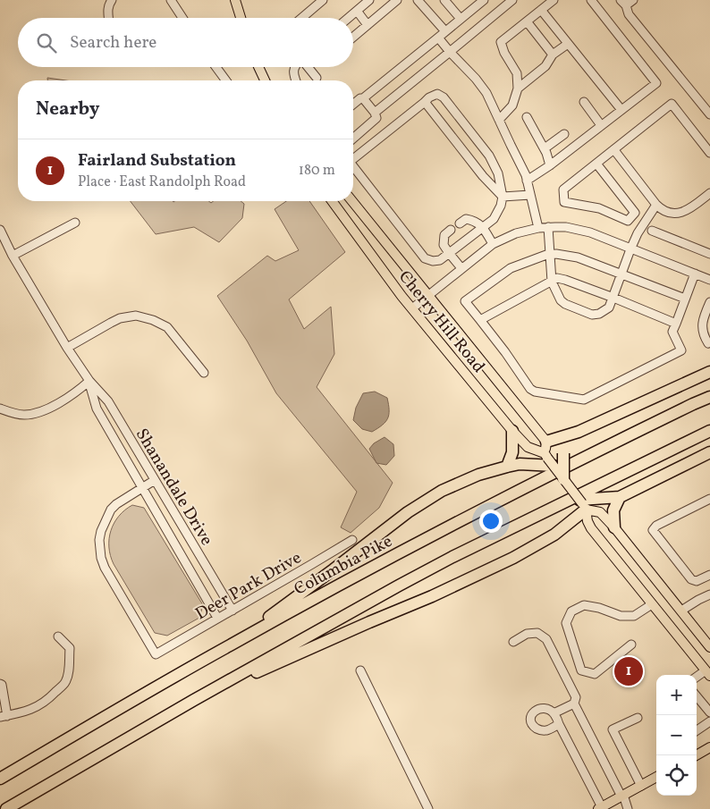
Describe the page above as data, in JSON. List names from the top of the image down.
{
  "streets": {
    "highway": ["Columbia Pike"],
    "main road": ["Cherry Hill Road"],
    "street": ["Shanandale Drive", "Deer Park Drive"]
  },
  "crossings": [
    ["Shanandale Drive", "Deer Park Drive"]
  ],
  "page": {
    "search": "Search here",
    "heading": "Nearby",
    "list": [
      {
        "mark": "1",
        "name": "Fairland Substation",
        "note": "Place · East Randolph Road",
        "value": "180 m"
      }
    ],
    "pins": "1",
    "map_buttons": ["+", "−"]
  }
}
